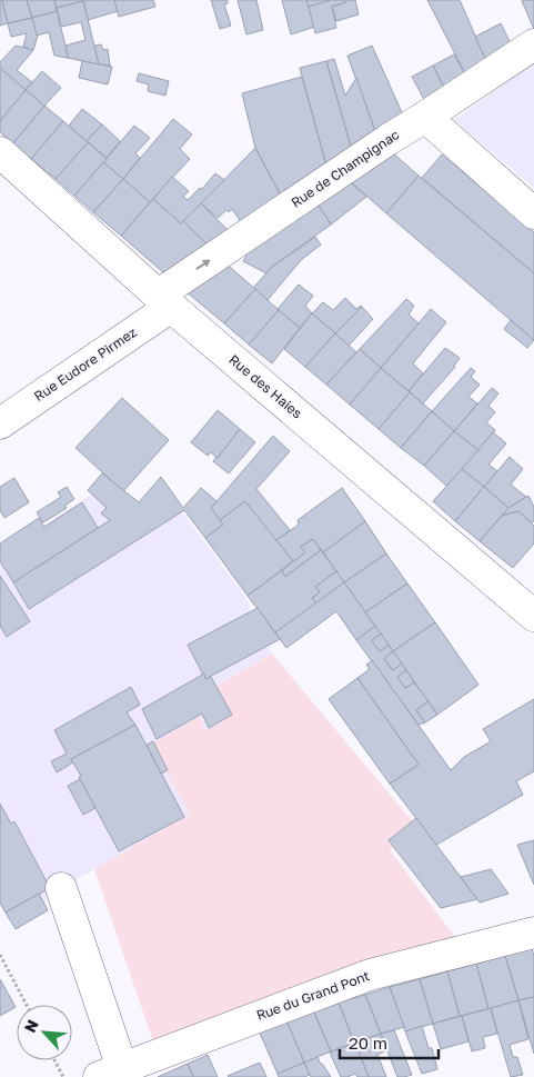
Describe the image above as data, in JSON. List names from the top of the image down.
{
  "streets": {
    "street": [
      "Rue de Champignac",
      "Rue Eudore Pirmez",
      "Rue des Haies",
      "Rue du Grand Pont"
    ]
  },
  "crossings": [
    ["Rue de Champignac", "Rue Eudore Pirmez"],
    ["Rue de Champignac", "Rue des Haies"],
    ["Rue Eudore Pirmez", "Rue des Haies"]
  ],
  "one_way": ["Rue de Champignac"],
  "scale_bar": "20 m",
  "north": "top left"
}
